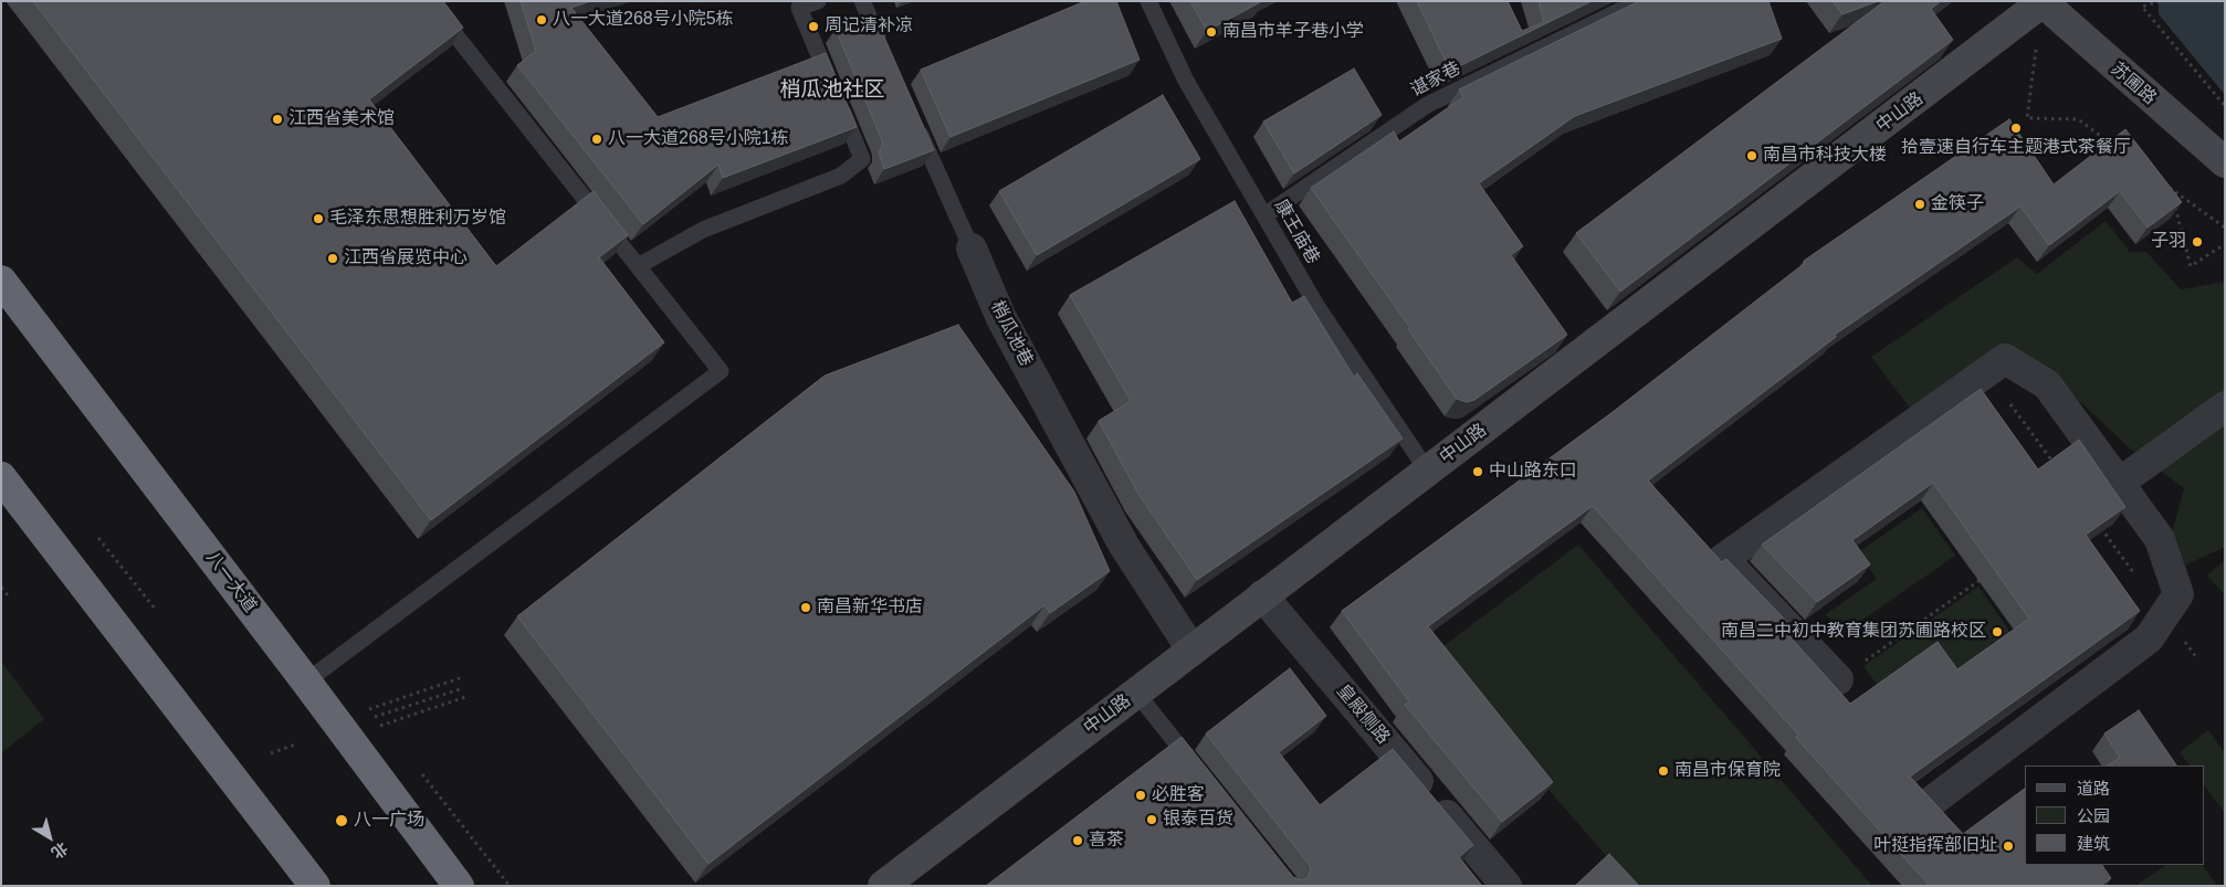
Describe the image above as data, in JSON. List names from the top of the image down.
{
  "streets": {
    "highway": ["八一大道"],
    "main road": ["苏圃路", "中山路"],
    "street": ["梢瓜池巷", "皇殿侧路"],
    "lane": ["谌家巷", "康王庙巷"]
  },
  "crossings": [
    ["谌家巷", "康王庙巷"],
    ["苏圃路", "中山路"],
    ["中山路", "康王庙巷"],
    ["中山路", "梢瓜池巷"],
    ["中山路", "皇殿侧路"]
  ],
  "districts": ["梢瓜池社区"],
  "places": [
    "八一大道268号小院5栋",
    "周记清补凉",
    "南昌市羊子巷小学",
    "江西省美术馆",
    "拾壹速自行车主题港式茶餐厅",
    "八一大道268号小院1栋",
    "南昌市科技大楼",
    "金筷子",
    "毛泽东思想胜利万岁馆",
    "子羽",
    "江西省展览中心",
    "中山路东口",
    "南昌新华书店",
    "南昌二中初中教育集团苏圃路校区",
    "南昌市保育院",
    "必胜客",
    "银泰百货",
    "八一广场",
    "喜茶",
    "叶挺指挥部旧址"
  ],
  "legend": ["道路", "公园", "建筑"],
  "north": "bottom right"
}
